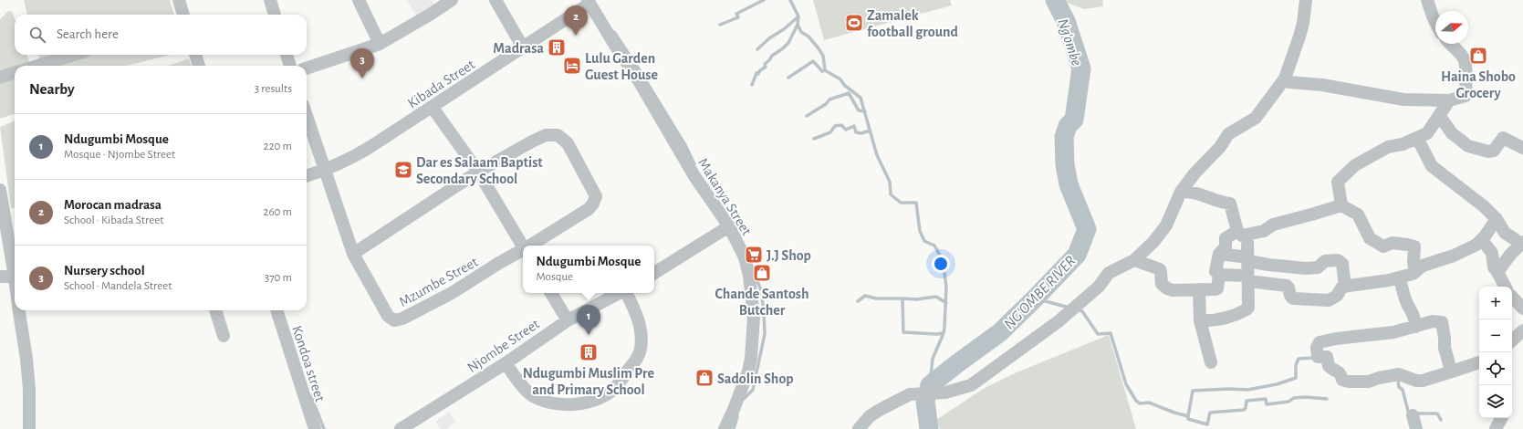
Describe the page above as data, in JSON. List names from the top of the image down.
{
  "streets": {
    "street": [
      "Kibada Street",
      "Makanya Street",
      "Mzumbe Street",
      "Njombe Street",
      "Kondoa street"
    ]
  },
  "crossings": [
    ["Kibada Street", "Makanya Street"],
    ["Kibada Street", "Mzumbe Street"]
  ],
  "water": ["Ng'ombe", "NG'OMBE RIVER"],
  "places": {
    "sports": ["Zamalek football ground"],
    "building": ["Madrasa", "Ndugumbi Muslim Pre and Primary School"],
    "shop": ["Haina Shobo Grocery", "Chande Santosh Butcher", "Sadolin Shop"],
    "hotel": ["Lulu Garden Guest House"],
    "school or university": ["Dar es Salaam Baptist Secondary School"],
    "supermarket": ["J.J Shop"]
  },
  "north": "right",
  "page": {
    "pins": ["2", "3", "1"],
    "search": "Search here",
    "heading": ["Nearby", "3 results"],
    "list": [
      {
        "mark": "1",
        "name": "Ndugumbi Mosque",
        "note": "Mosque · Njombe Street",
        "value": "220 m"
      },
      {
        "mark": "2",
        "name": "Morocan madrasa",
        "note": "School · Kibada Street",
        "value": "260 m"
      },
      {
        "mark": "3",
        "name": "Nursery school",
        "note": "School · Mandela Street",
        "value": "370 m"
      }
    ],
    "popup": ["Ndugumbi Mosque", "Mosque"],
    "map_buttons": ["+", "−"]
  }
}
